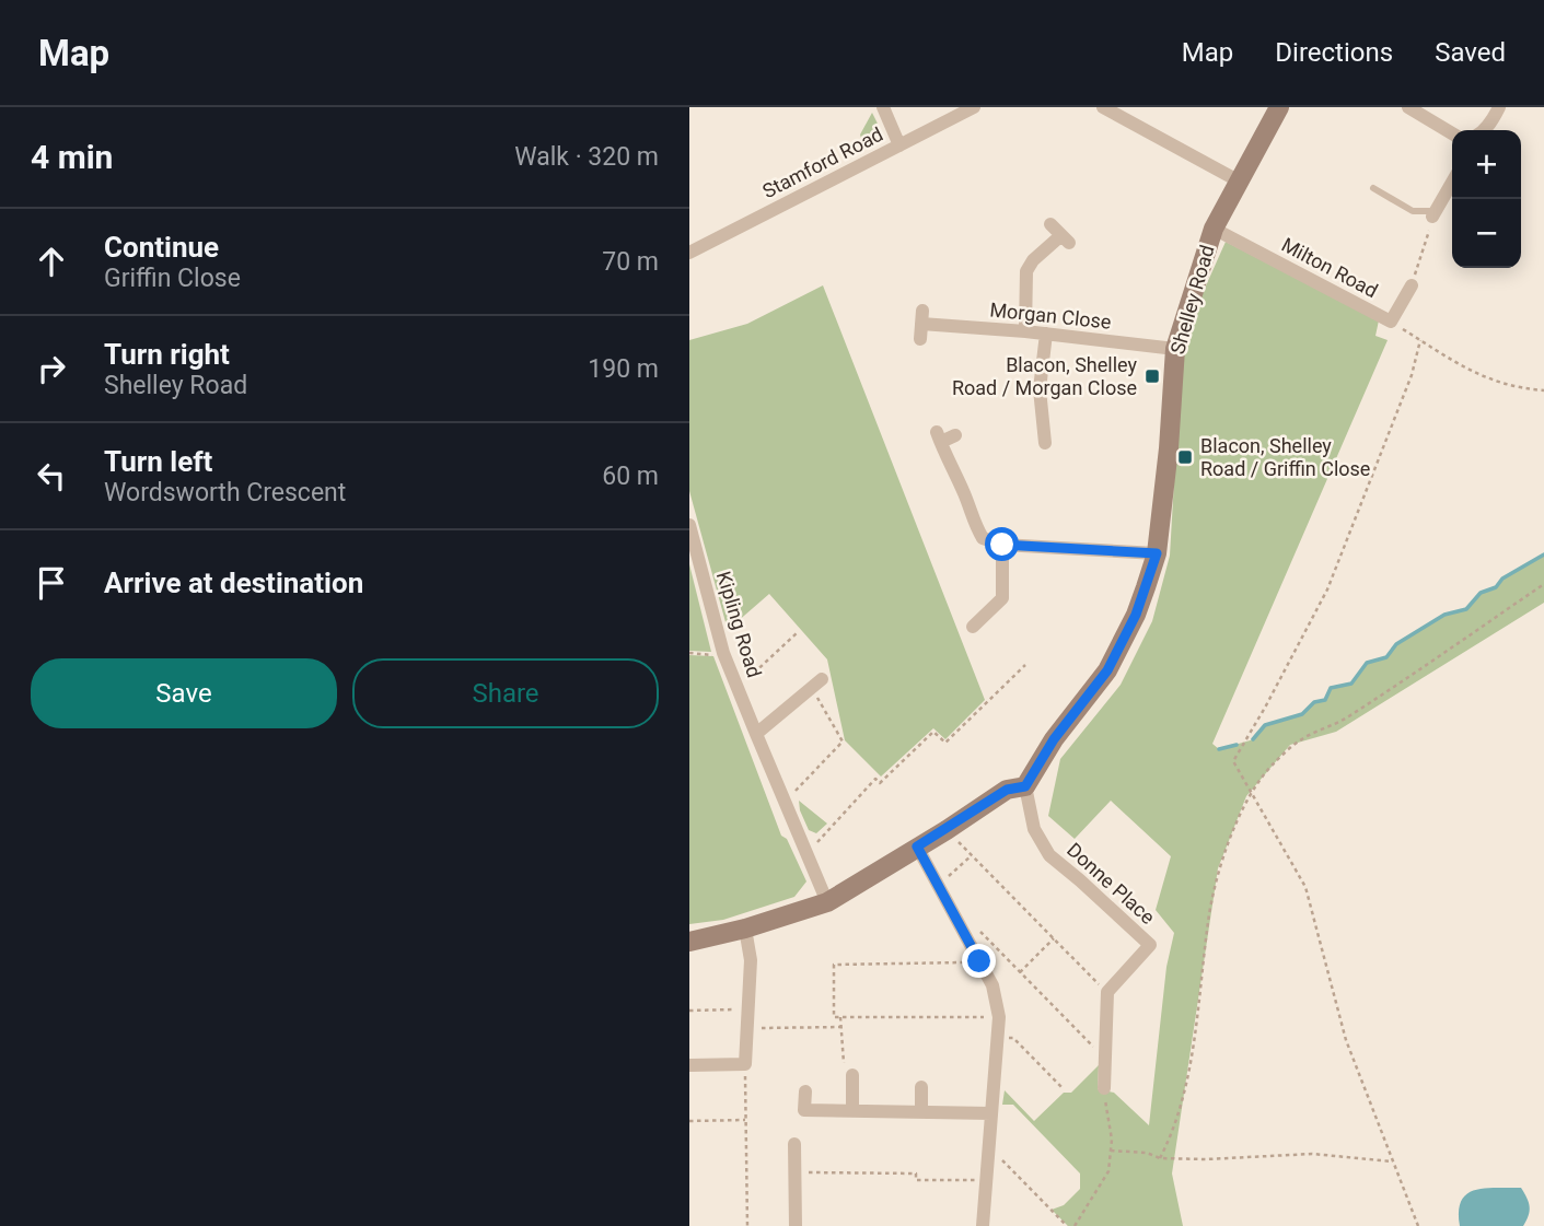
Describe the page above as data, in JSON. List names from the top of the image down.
{
  "streets": {
    "street": [
      "Stamford Road",
      "Milton Road",
      "Shelley Road",
      "Morgan Close",
      "Kipling Road",
      "Donne Place"
    ]
  },
  "crossings": [
    ["Milton Road", "Shelley Road"],
    ["Shelley Road", "Morgan Close"],
    ["Shelley Road", "Donne Place"]
  ],
  "places": {
    "transit": ["Blacon, Shelley Road / Morgan Close", "Blacon, Shelley Road / Griffin Close"]
  },
  "page": {
    "header": "Map",
    "nav": ["Map", "Directions", "Saved"],
    "heading": ["4 min", "Walk · 320 m"],
    "map_buttons": ["+", "−"],
    "list": [
      ["Continue", "Griffin Close", "70 m"],
      ["Turn right", "Shelley Road", "190 m"],
      ["Turn left", "Wordsworth Crescent", "60 m"],
      "Arrive at destination"
    ],
    "buttons": ["Save", "Share"]
  }
}
